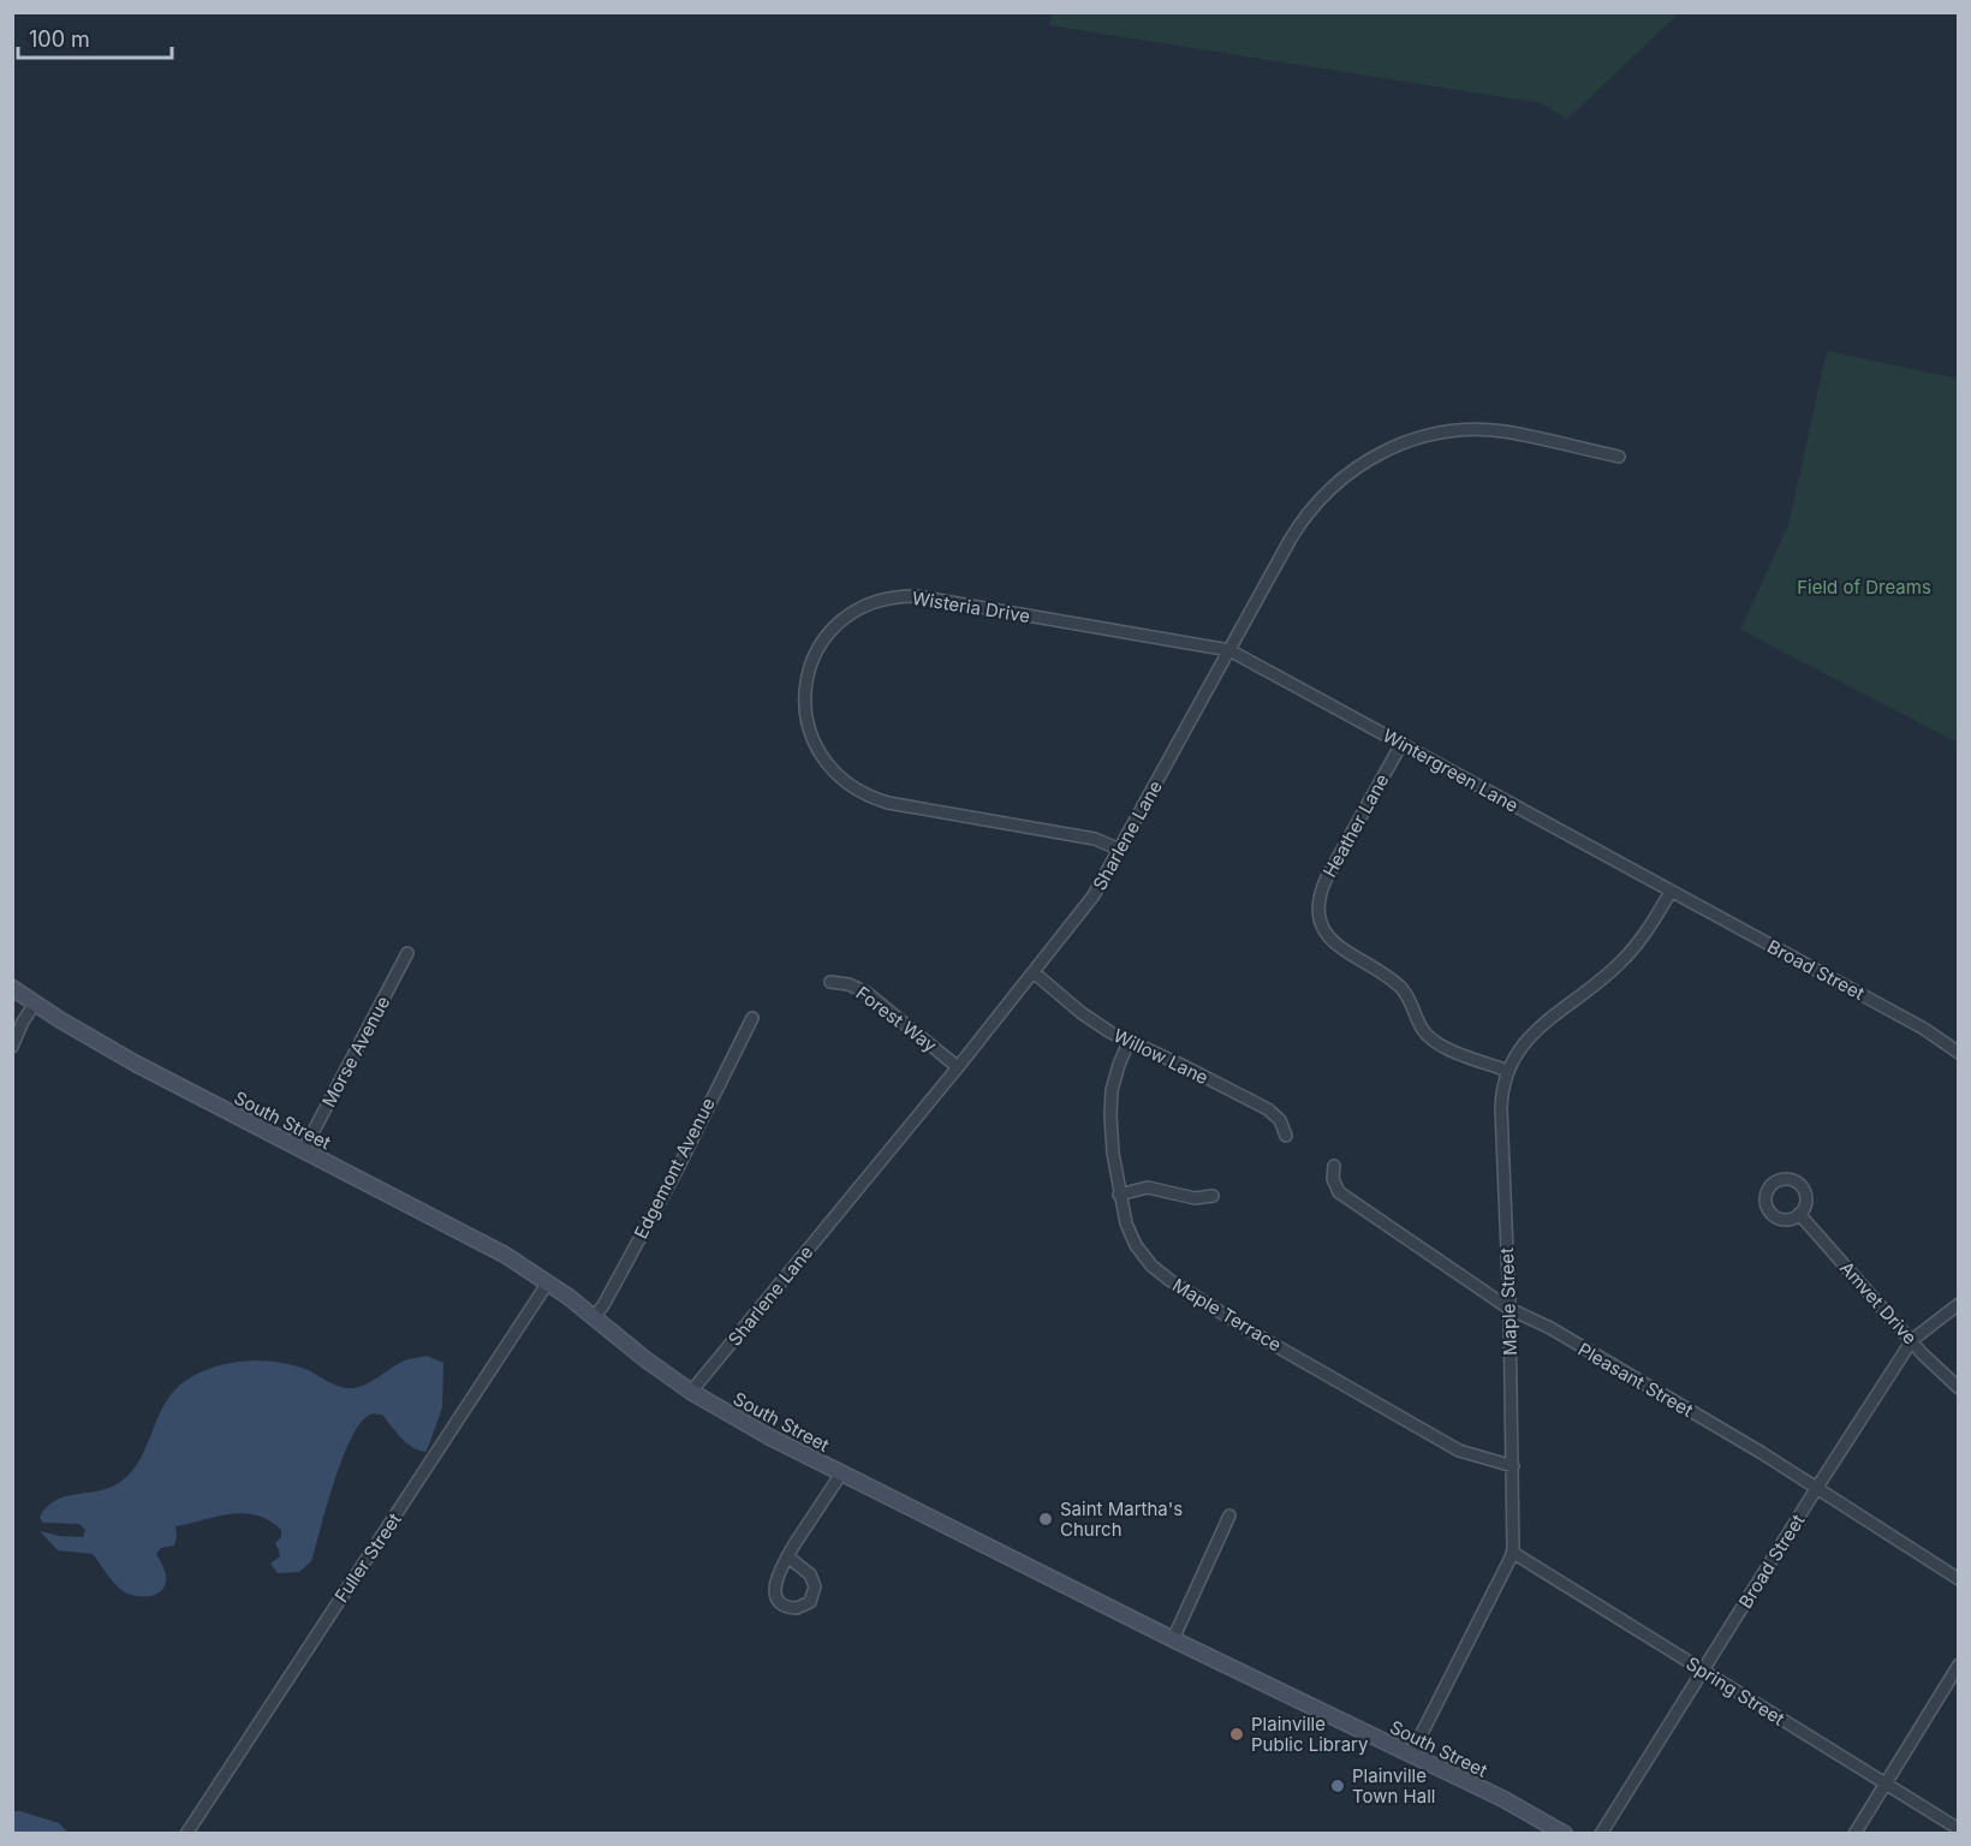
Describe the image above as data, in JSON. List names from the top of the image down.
{
  "streets": {
    "main road": ["South Street"],
    "street": [
      "Wisteria Drive",
      "Wintergreen Lane",
      "Heather Lane",
      "Sharlene Lane",
      "Broad Street",
      "Forest Way",
      "Morse Avenue",
      "Willow Lane",
      "Edgemont Avenue",
      "Maple Street",
      "Amvet Drive",
      "Maple Terrace",
      "Pleasant Street",
      "Fuller Street",
      "Spring Street"
    ]
  },
  "crossings": [
    ["Wisteria Drive", "Wintergreen Lane"],
    ["Wisteria Drive", "Sharlene Lane"],
    ["Wintergreen Lane", "Heather Lane"],
    ["Wintergreen Lane", "Sharlene Lane"],
    ["Wintergreen Lane", "Broad Street"],
    ["Wintergreen Lane", "Maple Street"],
    ["Heather Lane", "Maple Street"],
    ["Sharlene Lane", "Forest Way"],
    ["Sharlene Lane", "Willow Lane"],
    ["Sharlene Lane", "South Street"],
    ["Broad Street", "Maple Street"],
    ["Broad Street", "Amvet Drive"],
    ["Broad Street", "Pleasant Street"],
    ["Broad Street", "Spring Street"],
    ["Morse Avenue", "South Street"],
    ["Willow Lane", "Maple Terrace"],
    ["South Street", "Edgemont Avenue"],
    ["South Street", "Maple Street"],
    ["South Street", "Fuller Street"],
    ["Maple Street", "Maple Terrace"],
    ["Maple Street", "Pleasant Street"],
    ["Maple Street", "Spring Street"]
  ],
  "parks": ["Field of Dreams"],
  "places": ["Saint Martha's Church", "Plainville Public Library", "Plainville Town Hall"],
  "scale_bar": "100 m"
}
